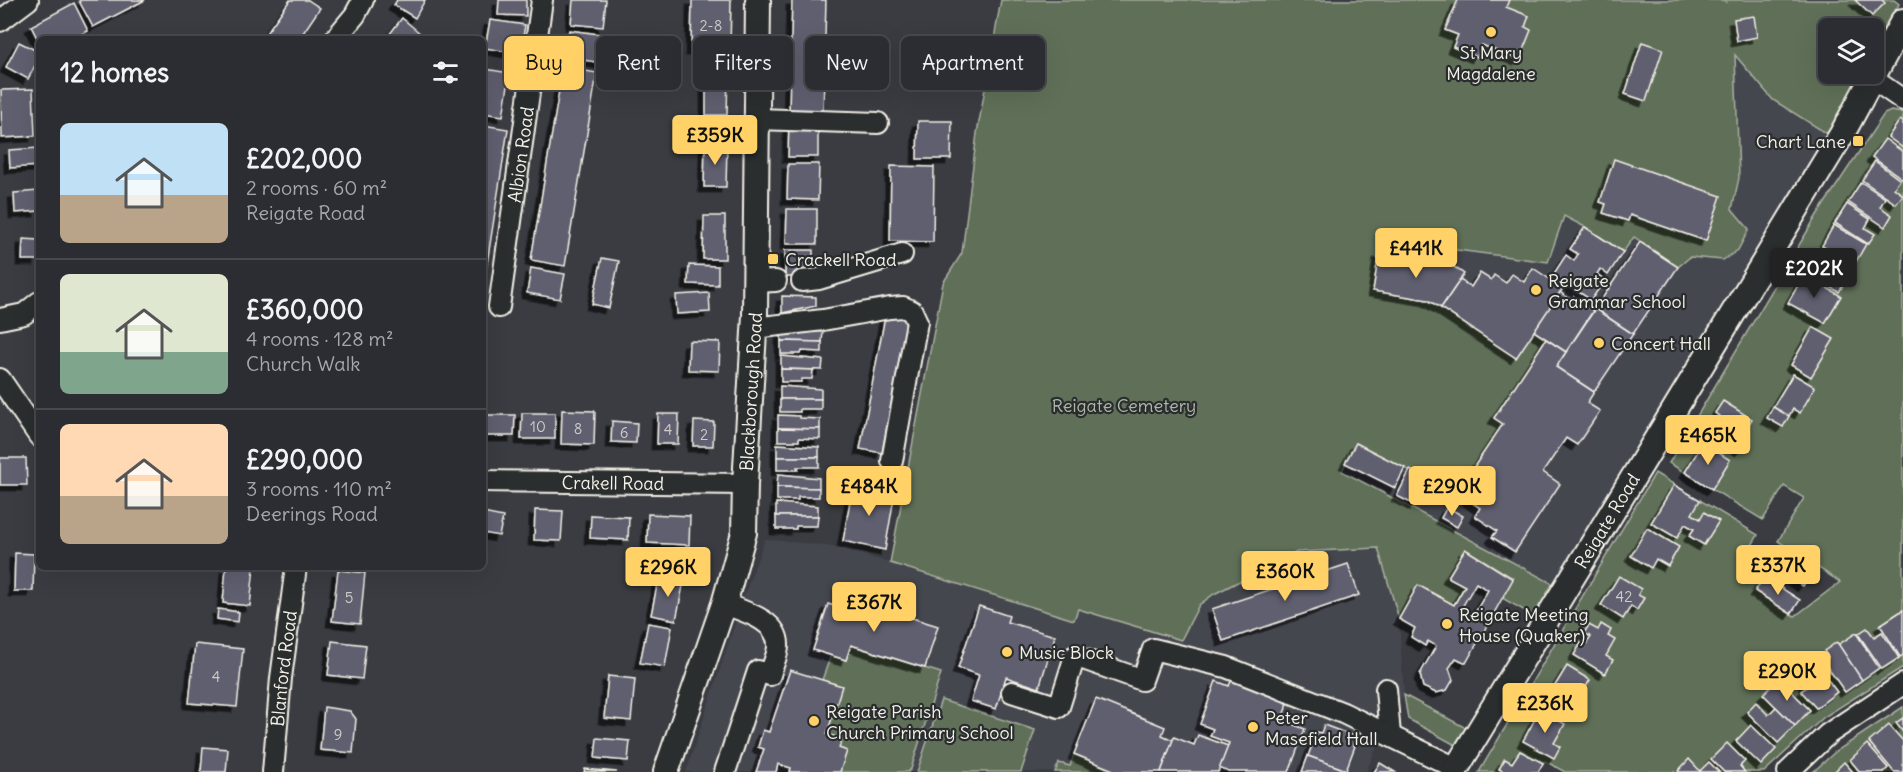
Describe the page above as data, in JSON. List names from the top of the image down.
{
  "streets": {
    "main road": ["Blackborough Road", "Reigate Road"],
    "street": ["Albion Road", "Crakell Road", "Blanford Road"]
  },
  "crossings": [
    ["Blackborough Road", "Crakell Road"]
  ],
  "parks": ["Reigate Cemetery"],
  "places": {
    "other": [
      "St Mary Magdalene",
      "Reigate Grammar School",
      "Concert Hall",
      "Reigate Meeting House (Quaker)",
      "Music Block",
      "Reigate Parish Church Primary School",
      "Peter Masefield Hall"
    ],
    "transit": ["Chart Lane", "Crackell Road"]
  },
  "house_numbers": [
    "2-8",
    "10",
    "8",
    "4",
    "6",
    "2",
    "42",
    "5",
    "4",
    "9"
  ],
  "page": {
    "chip": [
      "Buy",
      "Rent",
      "Filters",
      "New",
      "Apartment"
    ],
    "heading": "12 homes",
    "list": [
      {
        "name": "£202,000",
        "note": "2 rooms · 60 m² · Reigate Road"
      },
      {
        "name": "£360,000",
        "note": "4 rooms · 128 m² · Church Walk"
      },
      {
        "name": "£290,000",
        "note": "3 rooms · 110 m² · Deerings Road"
      }
    ],
    "price": [
      "£359K",
      "£441K",
      "£202K",
      "£465K",
      "£484K",
      "£290K",
      "£337K",
      "£296K",
      "£360K",
      "£367K",
      "£290K",
      "£236K"
    ]
  }
}
